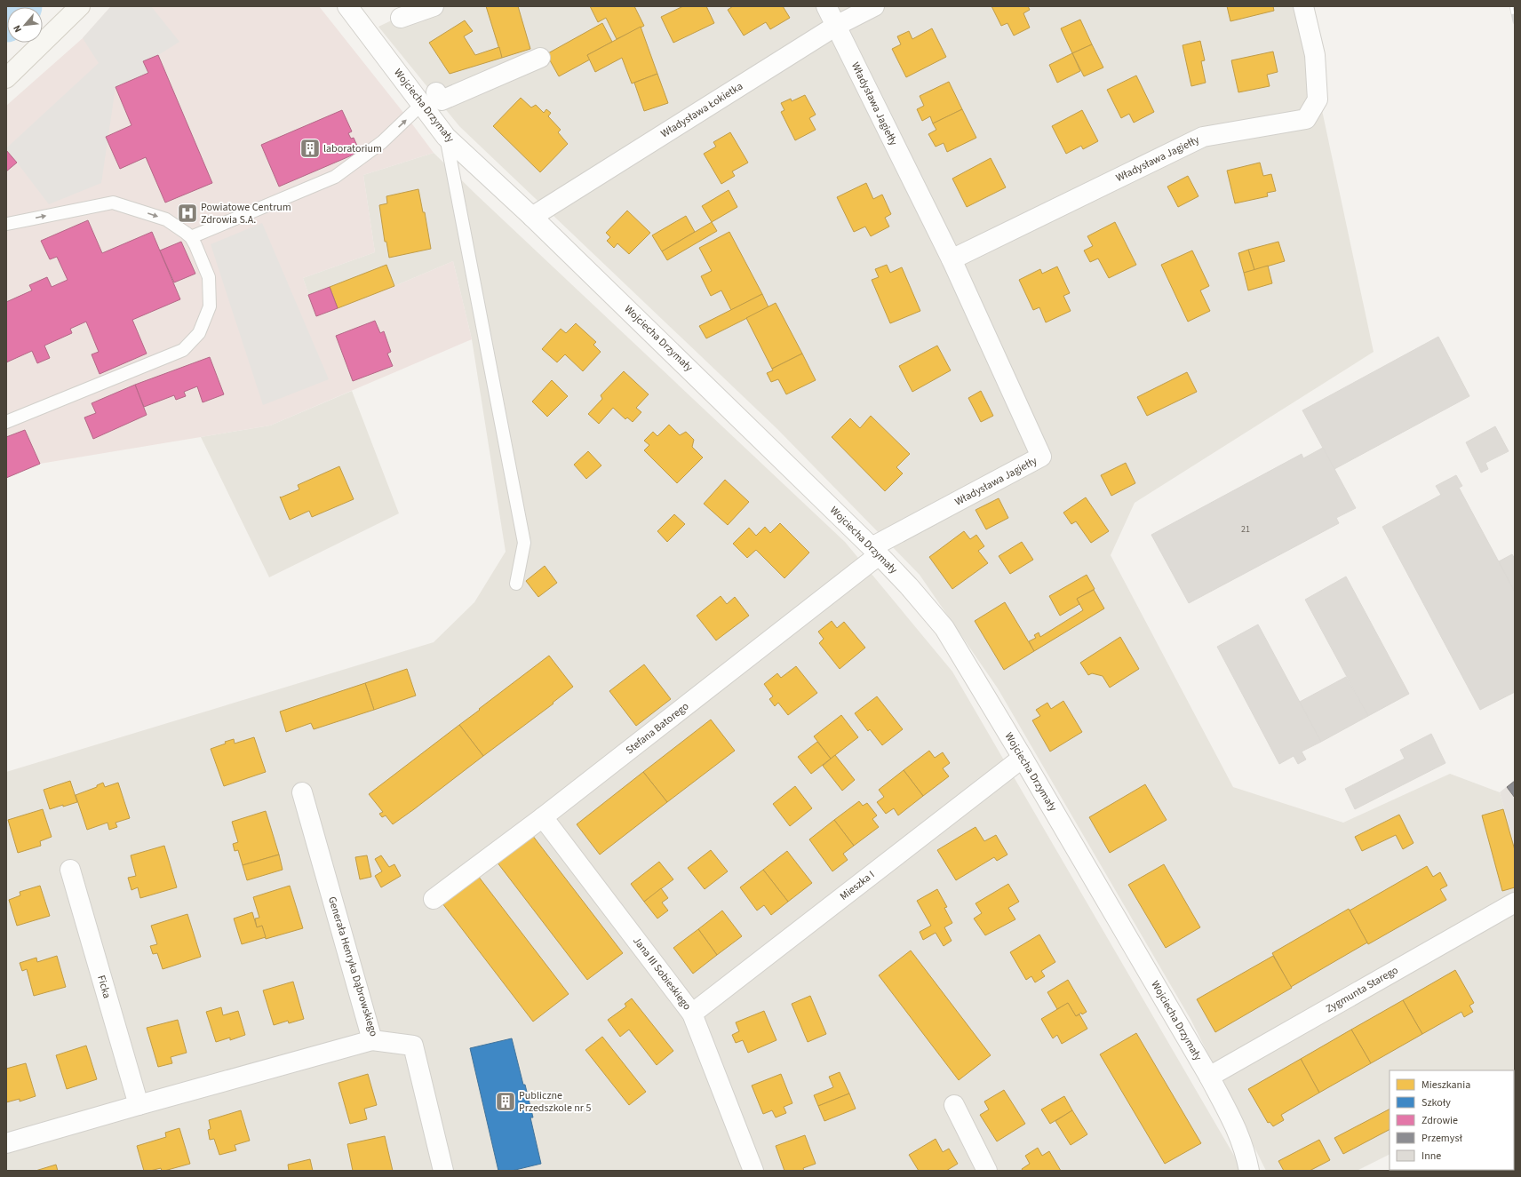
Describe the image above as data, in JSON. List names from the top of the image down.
{
  "streets": {
    "street": [
      "Władysława Jagiełły",
      "Wojciecha Drzymały",
      "Władysława Łokietka",
      "Stefana Batorego",
      "Mieszka I",
      "Generała Henryka Dąbrowskiego",
      "Jana III Sobieskiego",
      "Ficka",
      "Zygmunta Starego"
    ]
  },
  "crossings": [
    ["Władysława Jagiełły", "Wojciecha Drzymały"],
    ["Władysława Jagiełły", "Władysława Łokietka"],
    ["Władysława Jagiełły", "Stefana Batorego"],
    ["Wojciecha Drzymały", "Władysława Łokietka"],
    ["Wojciecha Drzymały", "Stefana Batorego"],
    ["Wojciecha Drzymały", "Mieszka I"],
    ["Wojciecha Drzymały", "Zygmunta Starego"],
    ["Stefana Batorego", "Jana III Sobieskiego"],
    ["Mieszka I", "Jana III Sobieskiego"]
  ],
  "places": {
    "building": ["laboratorium", "Publiczne Przedszkole nr 5"],
    "hospital": ["Powiatowe Centrum Zdrowia S.A."]
  },
  "house_numbers": ["21"],
  "legend": [
    "Mieszkania",
    "Szkoły",
    "Zdrowie",
    "Przemysł",
    "Inne"
  ],
  "north": "bottom left"
}
